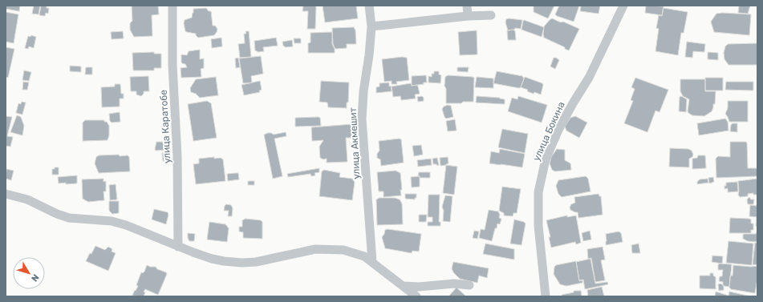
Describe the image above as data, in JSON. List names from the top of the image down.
{
  "streets": {
    "street": ["улица Каратобе", "улица Бокина", "улица Акмешит"]
  },
  "north": "bottom right"
}
